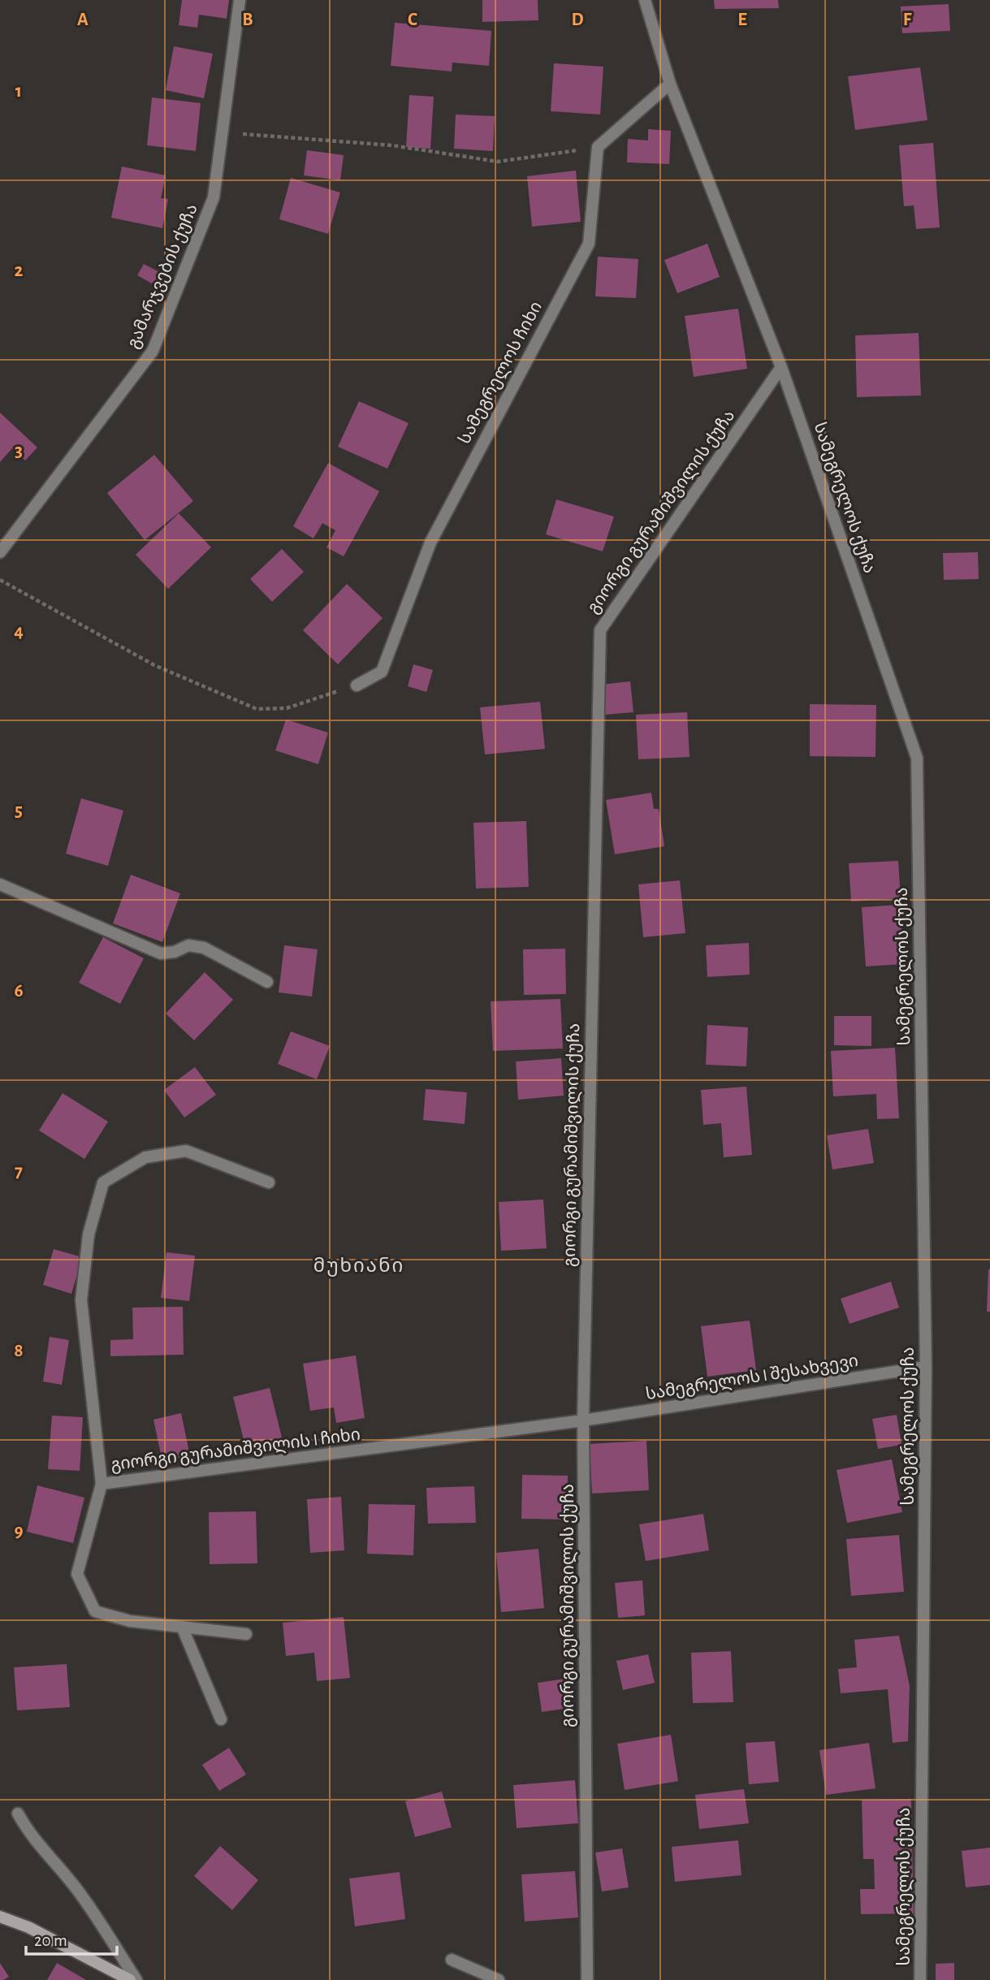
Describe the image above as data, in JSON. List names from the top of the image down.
{
  "streets": {
    "street": [
      "გამარჯვების ქუჩა",
      "სამეგრელოს ჩიხი",
      "სამეგრელოს ქუჩა",
      "გიორგი გურამიშვილის ქუჩა",
      "სამეგრელოს I შესახვევი",
      "გიორგი გურამიშვილის I ჩიხი"
    ]
  },
  "crossings": [
    ["სამეგრელოს ქუჩა", "გიორგი გურამიშვილის ქუჩა"],
    ["სამეგრელოს ქუჩა", "სამეგრელოს I შესახვევი"],
    ["გიორგი გურამიშვილის ქუჩა", "სამეგრელოს I შესახვევი"],
    ["გიორგი გურამიშვილის ქუჩა", "გიორგი გურამიშვილის I ჩიხი"],
    ["სამეგრელოს I შესახვევი", "გიორგი გურამიშვილის I ჩიხი"]
  ],
  "districts": ["მუხიანი"],
  "scale_bar": "20 m",
  "grid": {
    "columns": [
      "A",
      "B",
      "C",
      "D",
      "E",
      "F"
    ],
    "rows": [
      "1",
      "2",
      "3",
      "4",
      "5",
      "6",
      "7",
      "8",
      "9"
    ]
  }
}
